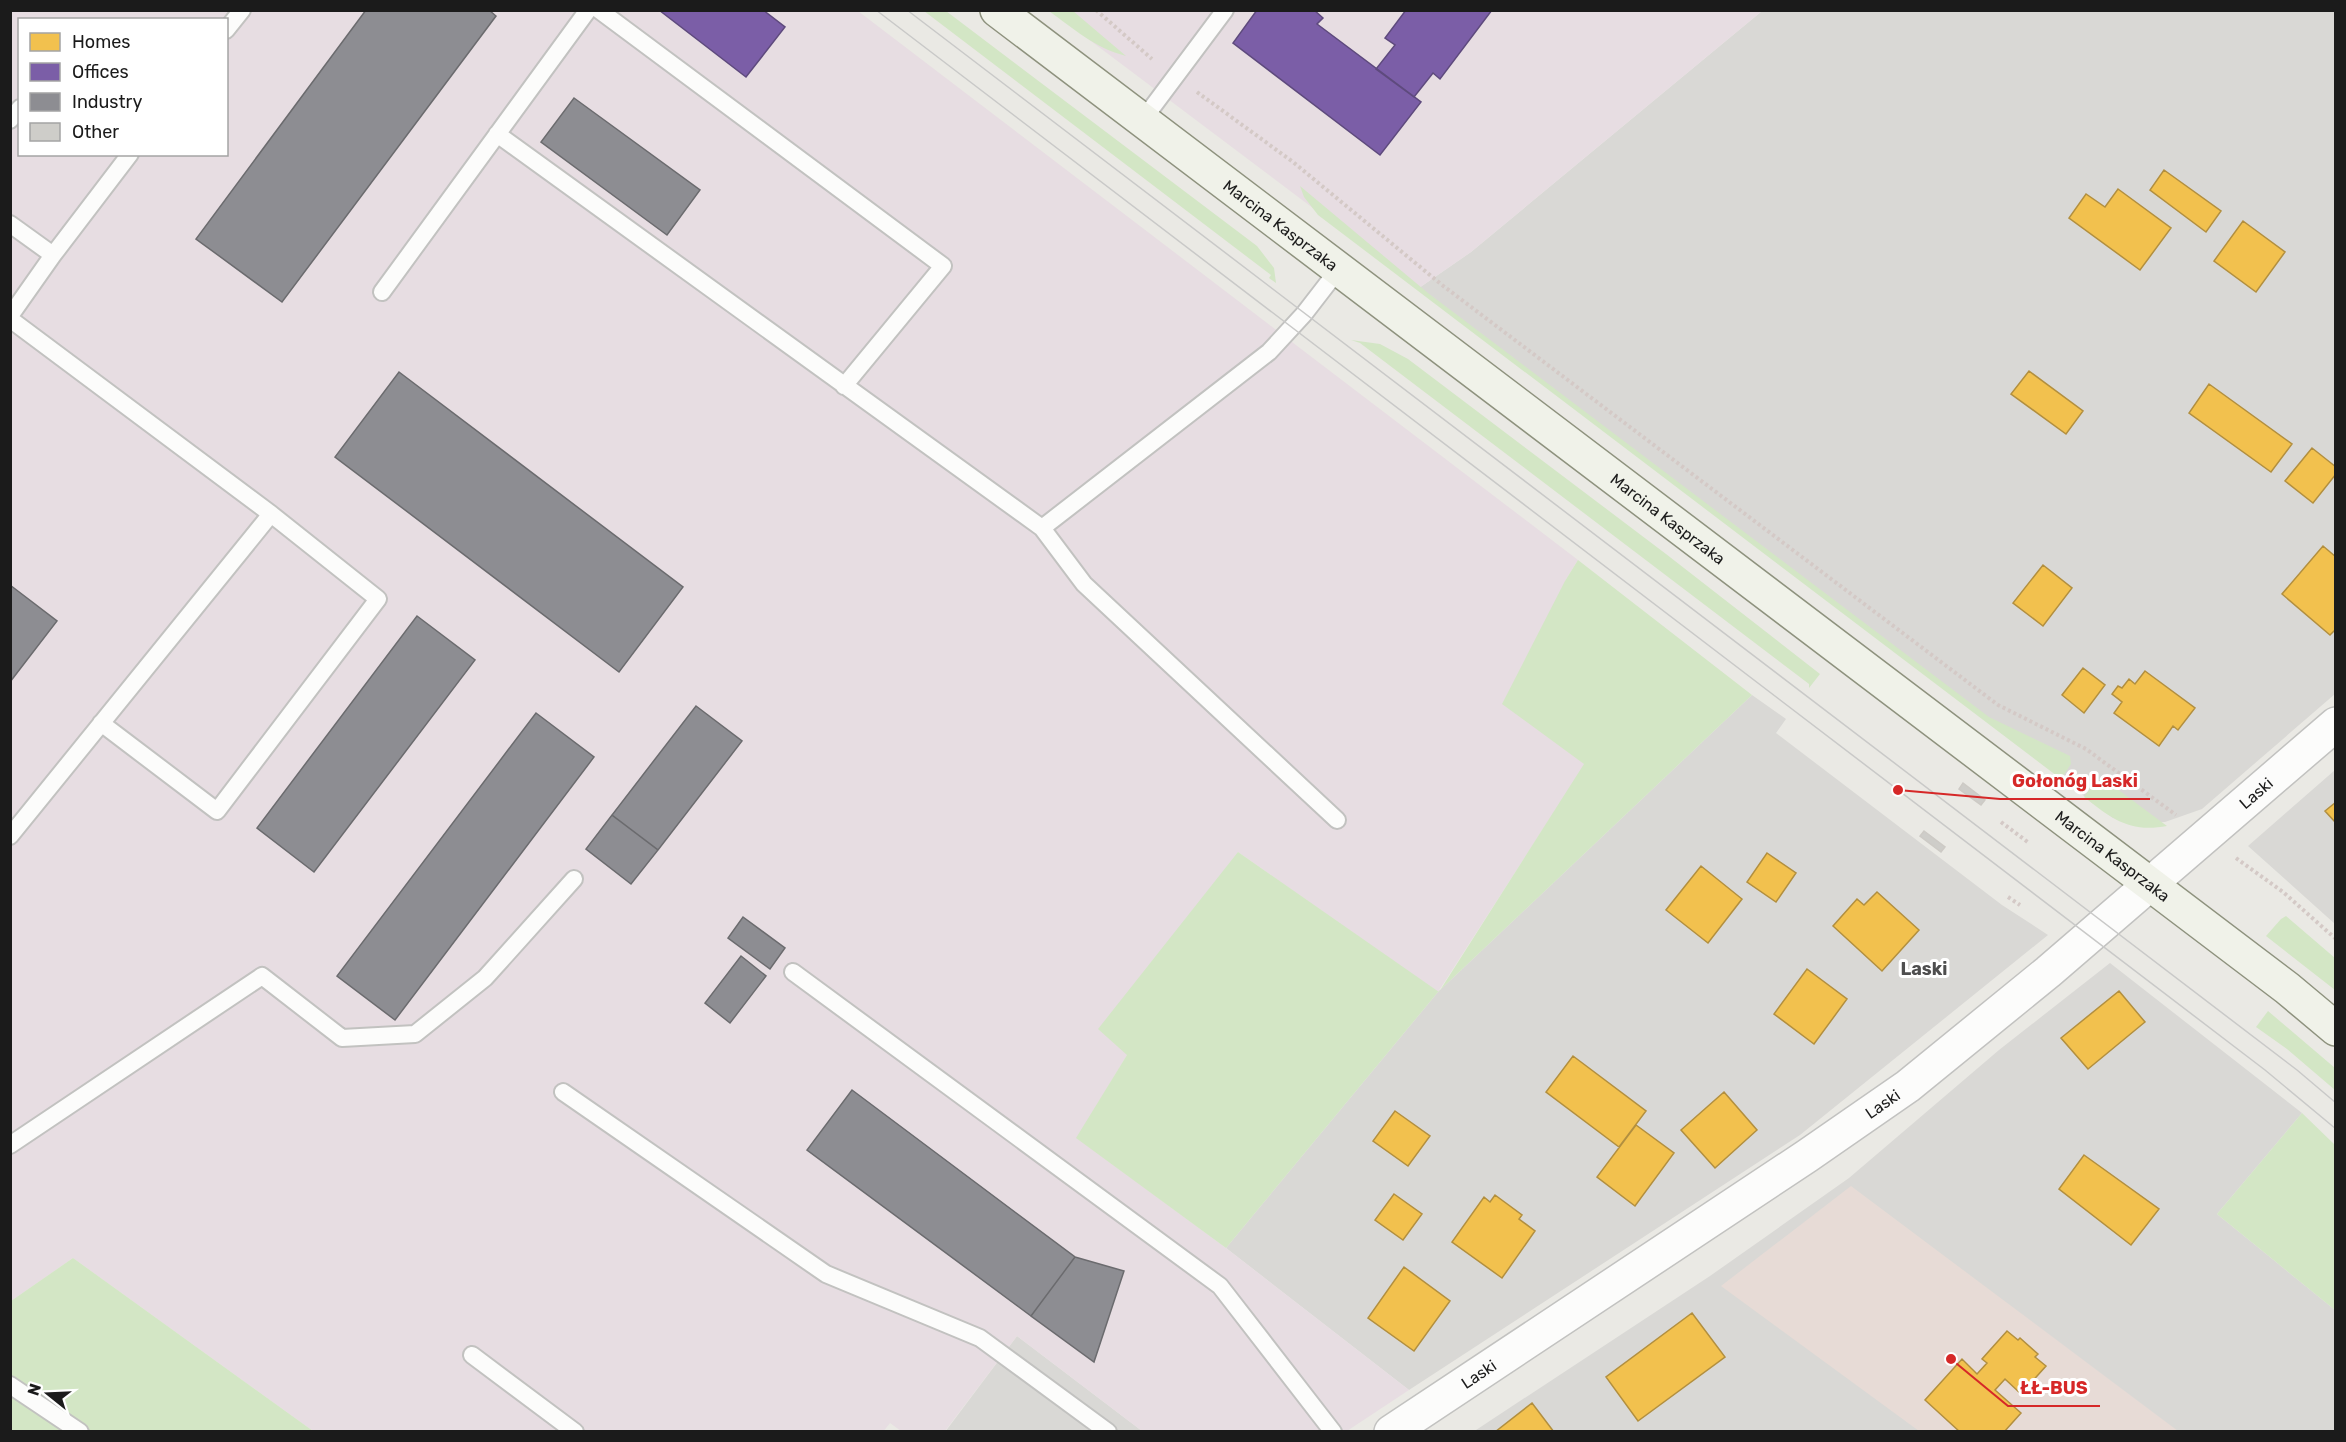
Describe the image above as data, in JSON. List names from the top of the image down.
{
  "streets": {
    "street": ["Marcina Kasprzaka", "Laski"]
  },
  "crossings": [
    ["Marcina Kasprzaka", "Laski"]
  ],
  "districts": ["Laski"],
  "places": ["Gołonóg Laski", "ŁŁ-BUS"],
  "legend": [
    "Homes",
    "Offices",
    "Industry",
    "Other"
  ],
  "north": "left"
}
